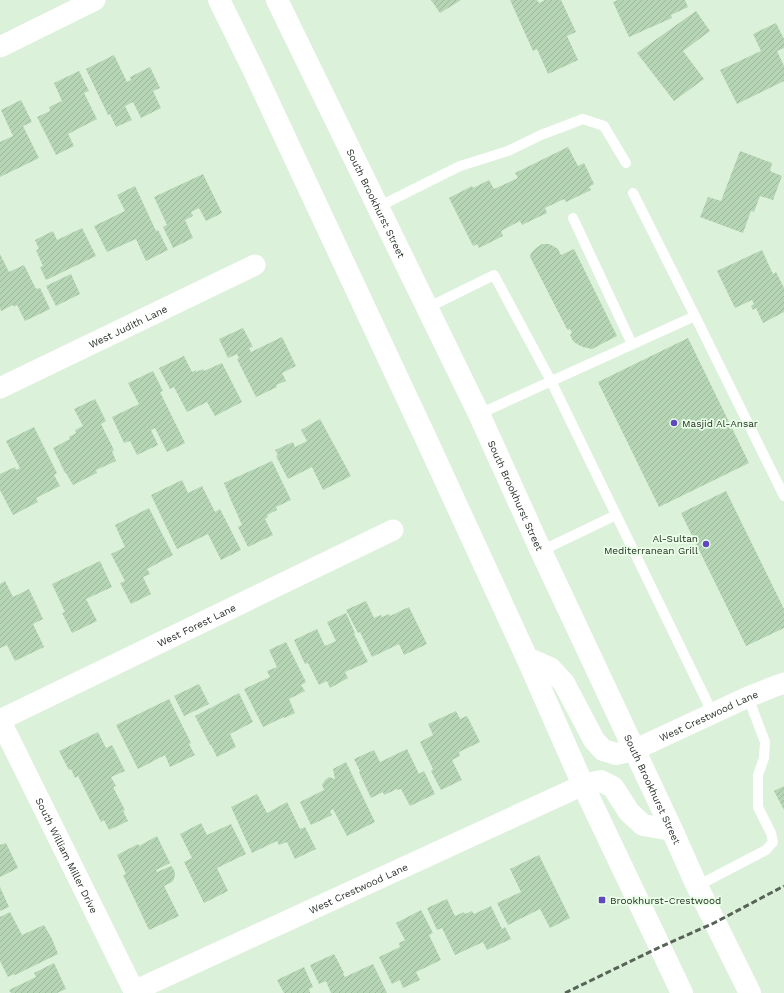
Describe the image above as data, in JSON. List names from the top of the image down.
{
  "streets": {
    "main road": ["South Brookhurst Street"],
    "street": [
      "West Judith Lane",
      "West Forest Lane",
      "West Crestwood Lane",
      "South William Miller Drive"
    ]
  },
  "crossings": [
    ["South Brookhurst Street", "West Crestwood Lane"],
    ["West Forest Lane", "South William Miller Drive"],
    ["West Crestwood Lane", "South William Miller Drive"]
  ],
  "places": {
    "other": ["Masjid Al-Ansar", "Al-Sultan Mediterranean Grill"],
    "transit": ["Brookhurst-Crestwood"]
  }
}
